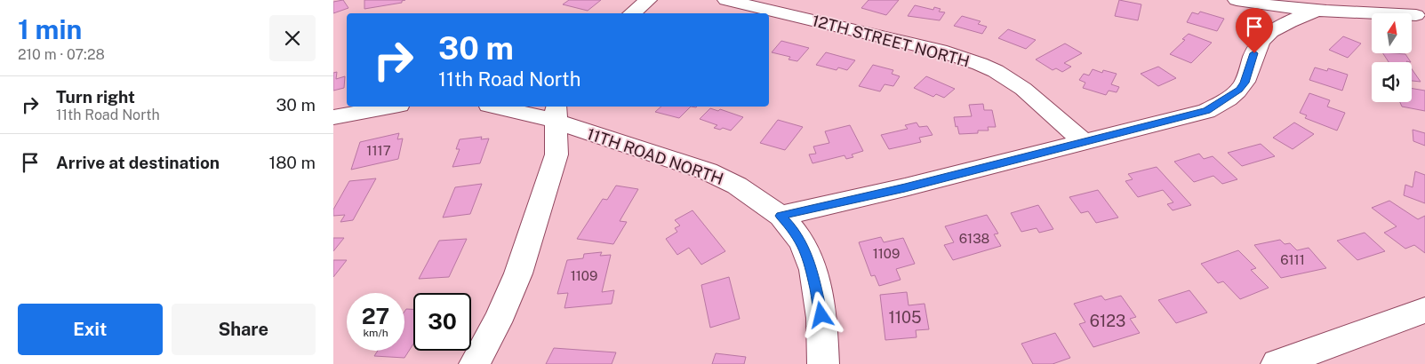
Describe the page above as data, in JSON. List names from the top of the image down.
{
  "streets": {
    "street": ["12TH STREET NORTH", "11TH ROAD NORTH"]
  },
  "house_numbers": [
    "1117",
    "6138",
    "1109",
    "6111",
    "1109",
    "1105",
    "6123"
  ],
  "north": "top",
  "page": {
    "heading": ["1 min", "210 m · 07:28"],
    "turn": ["30 m", "11th Road North"],
    "list": [
      {
        "name": "Turn right",
        "note": "11th Road North",
        "value": "30 m"
      },
      {
        "name": "Arrive at destination",
        "value": "180 m"
      }
    ],
    "speed": "27 km/h",
    "limit": "30",
    "buttons": ["Exit", "Share"]
  }
}
